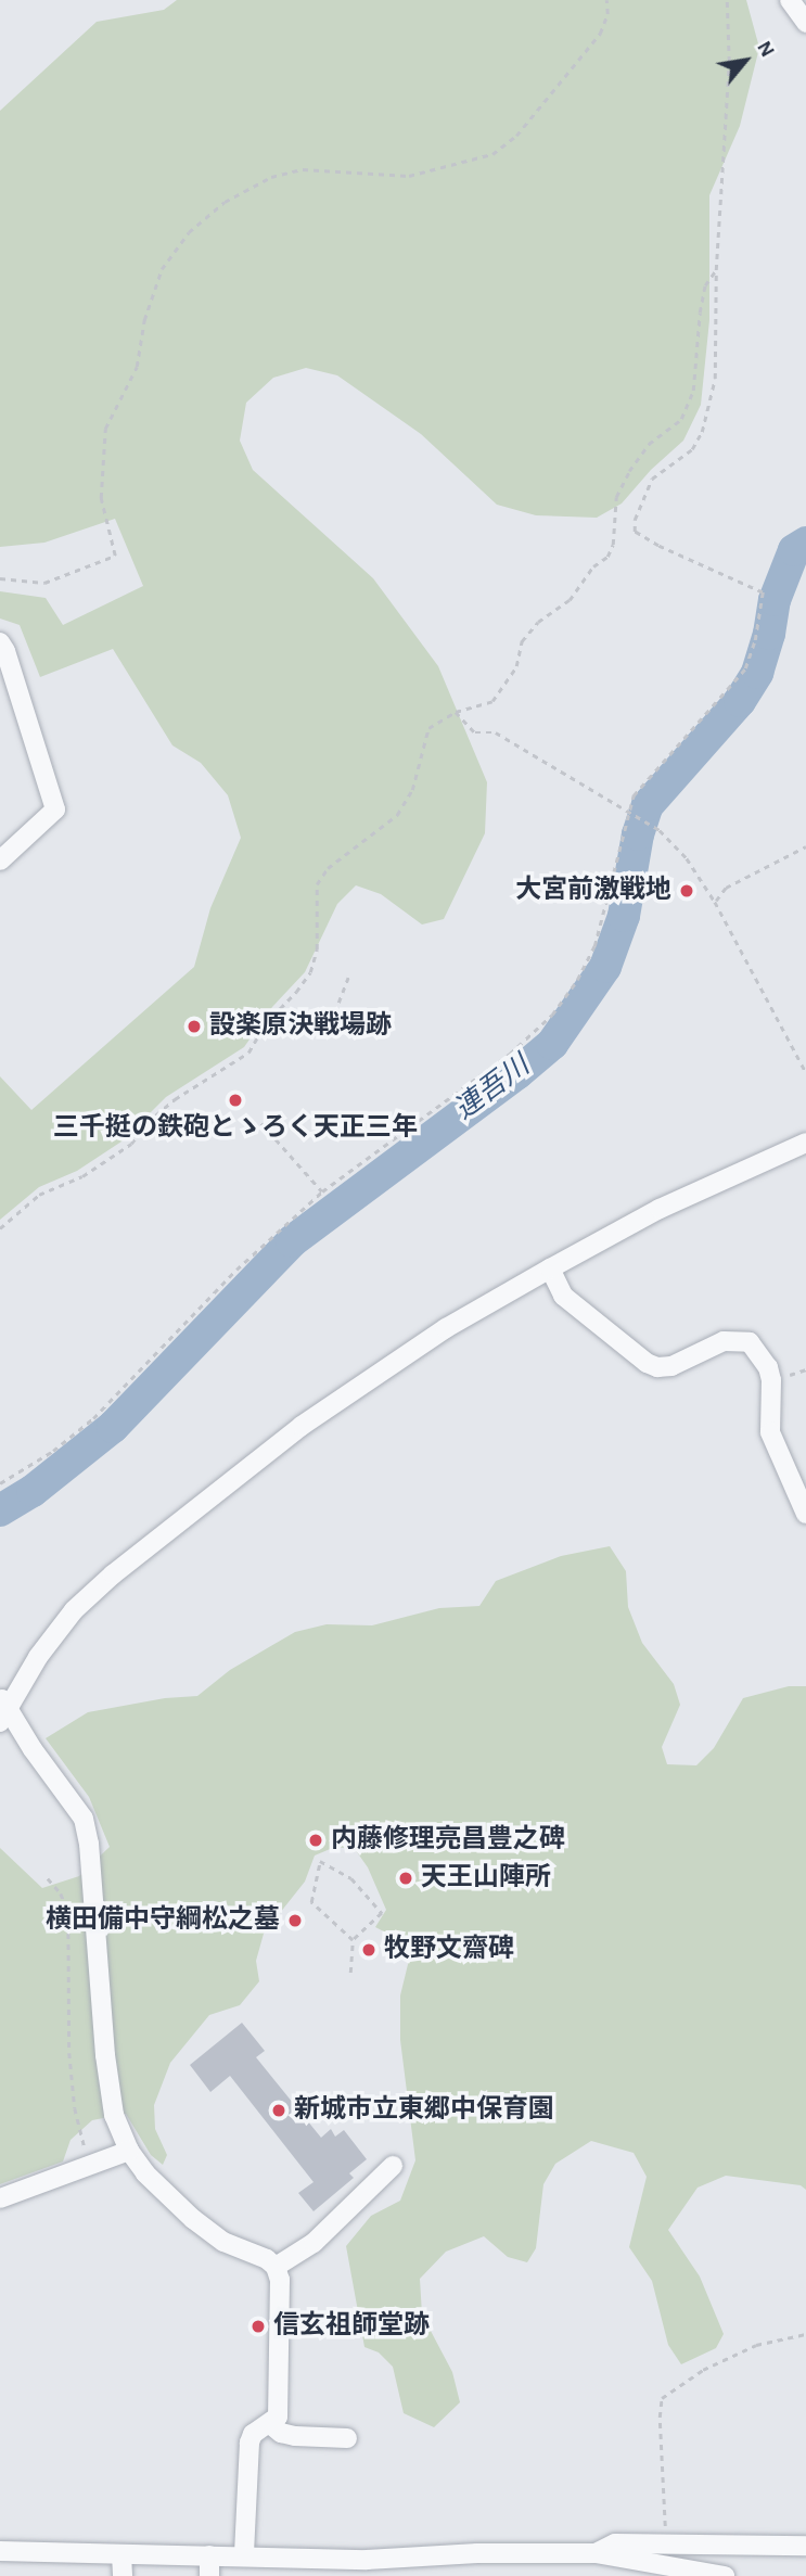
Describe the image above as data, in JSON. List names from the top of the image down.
{
  "water": ["連吾川"],
  "places": [
    "大宮前激戦地",
    "設楽原決戦場跡",
    "三千挺の鉄砲とゝろく天正三年",
    "内藤修理亮昌豊之碑",
    "天王山陣所",
    "横田備中守綱松之墓",
    "牧野文齋碑",
    "新城市立東郷中保育園",
    "信玄祖師堂跡"
  ],
  "north": "top right"
}
